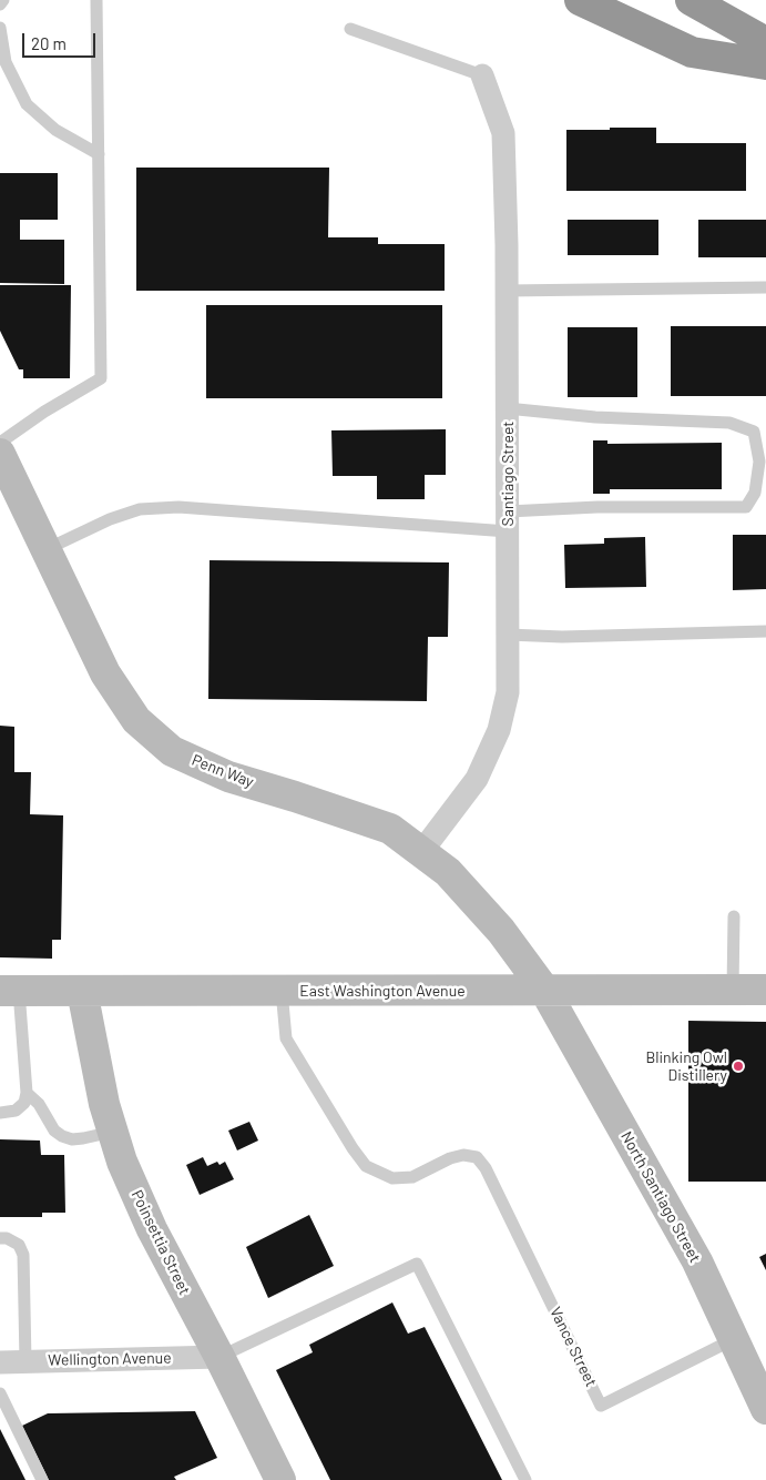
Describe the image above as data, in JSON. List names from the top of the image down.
{
  "streets": {
    "street": [
      "Santiago Street",
      "Penn Way",
      "East Washington Avenue",
      "North Santiago Street",
      "Poinsettia Street",
      "Wellington Avenue"
    ],
    "lane": ["Vance Street"]
  },
  "crossings": [
    ["Santiago Street", "Penn Way"],
    ["Penn Way", "East Washington Avenue"],
    ["Penn Way", "North Santiago Street"],
    ["East Washington Avenue", "North Santiago Street"],
    ["East Washington Avenue", "Poinsettia Street"],
    ["East Washington Avenue", "Vance Street"],
    ["North Santiago Street", "Vance Street"],
    ["Poinsettia Street", "Wellington Avenue"]
  ],
  "places": ["Blinking Owl Distillery"],
  "scale_bar": "20 m"
}
